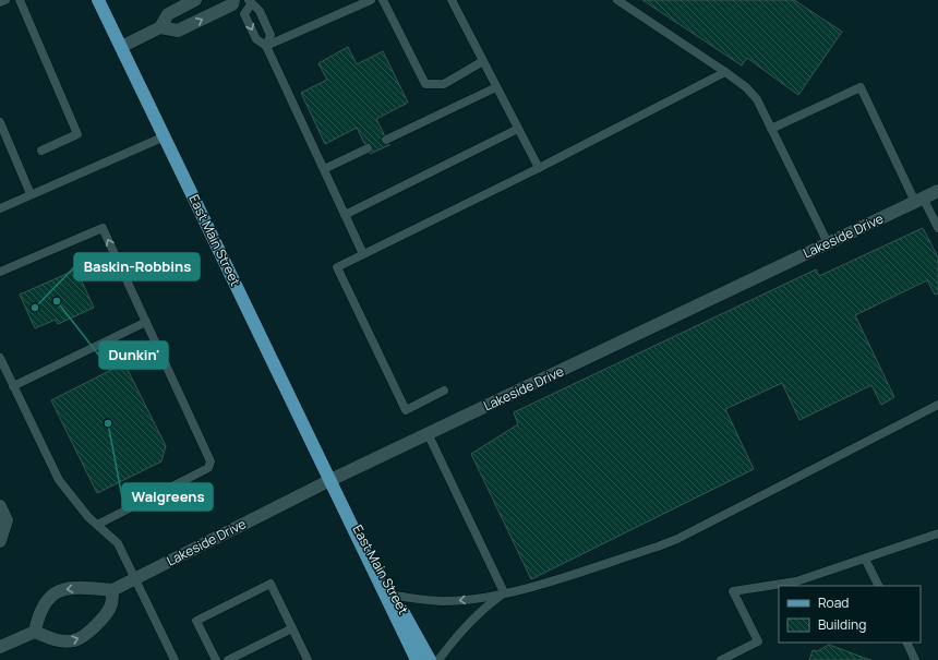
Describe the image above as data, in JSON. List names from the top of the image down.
{
  "streets": {
    "main road": ["East Main Street"],
    "street": ["Lakeside Drive"]
  },
  "crossings": [
    ["Lakeside Drive", "East Main Street"]
  ],
  "places": ["Dunkin'", "Baskin-Robbins", "Walgreens"],
  "legend": ["Road", "Building"]
}
